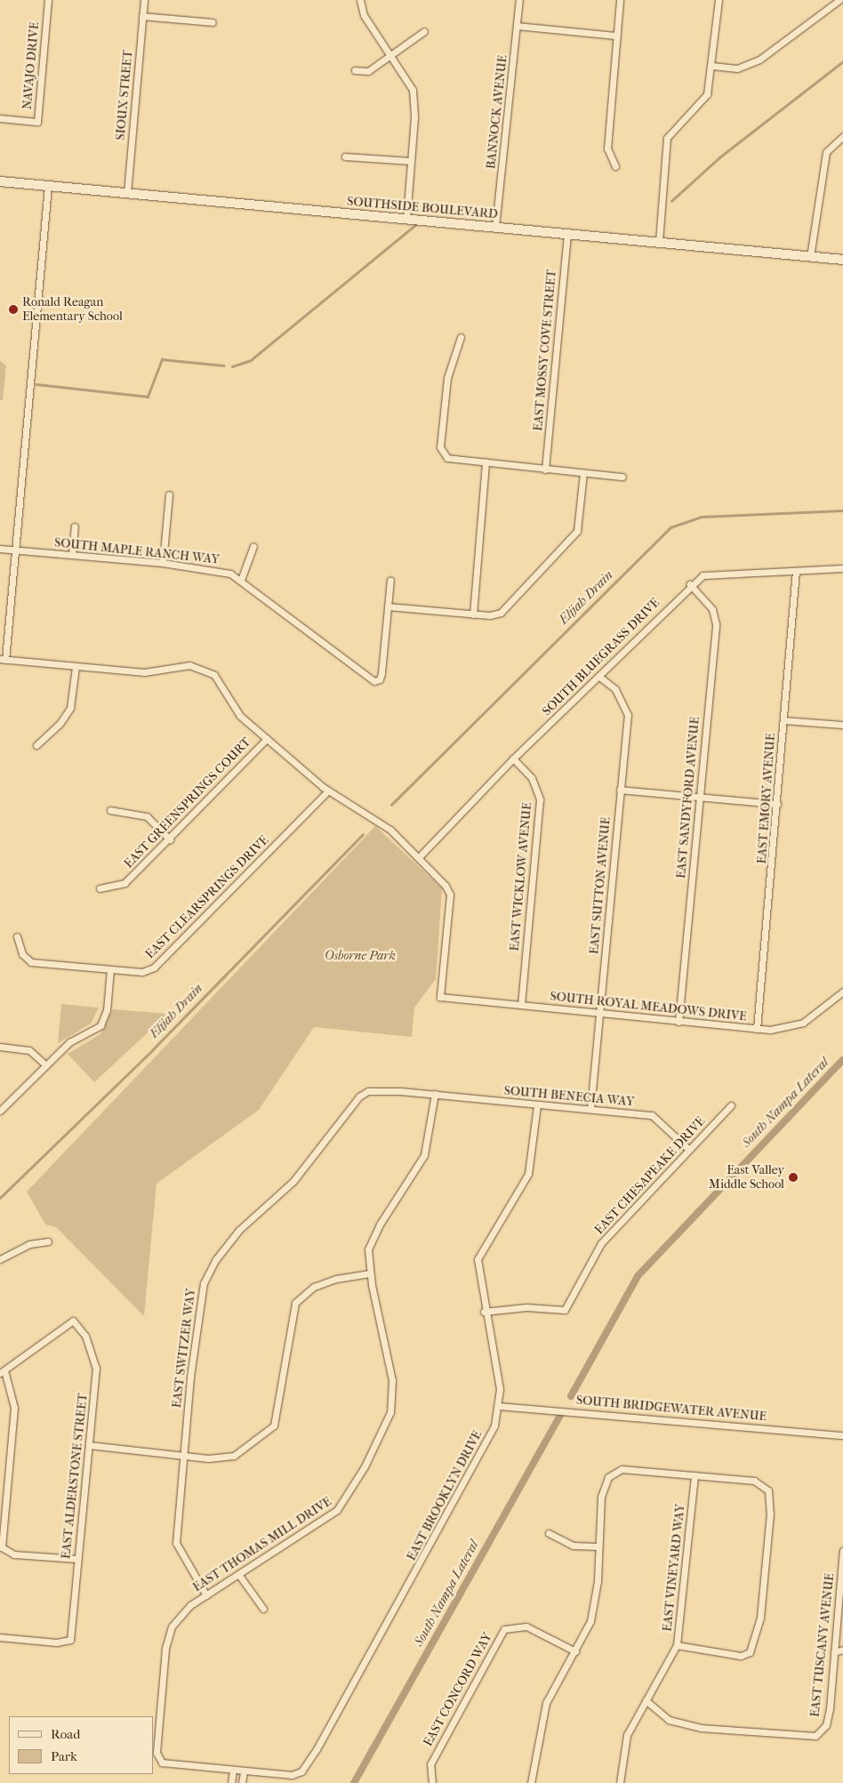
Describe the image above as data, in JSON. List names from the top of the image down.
{
  "streets": {
    "main road": ["SOUTHSIDE BOULEVARD"],
    "street": [
      "NAVAJO DRIVE",
      "SIOUX STREET",
      "BANNOCK AVENUE",
      "EAST MOSSY COVE STREET",
      "SOUTH MAPLE RANCH WAY",
      "SOUTH BLUEGRASS DRIVE",
      "EAST SANDYFORD AVENUE",
      "EAST EMORY AVENUE",
      "EAST GREENSPRINGS COURT",
      "EAST WICKLOW AVENUE",
      "EAST SUTTON AVENUE",
      "EAST CLEARSPRINGS DRIVE",
      "SOUTH ROYAL MEADOWS DRIVE",
      "SOUTH BENECIA WAY",
      "EAST CHESAPEAKE DRIVE",
      "EAST SWITZER WAY",
      "SOUTH BRIDGEWATER AVENUE",
      "EAST ALDERSTONE STREET",
      "EAST BROOKLYN DRIVE",
      "EAST THOMAS MILL DRIVE",
      "EAST VINEYARD WAY",
      "EAST TUSCANY AVENUE",
      "EAST CONCORD WAY"
    ]
  },
  "crossings": [
    ["SIOUX STREET", "SOUTHSIDE BOULEVARD"],
    ["BANNOCK AVENUE", "SOUTHSIDE BOULEVARD"],
    ["SOUTHSIDE BOULEVARD", "EAST MOSSY COVE STREET"],
    ["SOUTH BLUEGRASS DRIVE", "EAST SANDYFORD AVENUE"],
    ["SOUTH BLUEGRASS DRIVE", "EAST EMORY AVENUE"],
    ["SOUTH BLUEGRASS DRIVE", "EAST WICKLOW AVENUE"],
    ["SOUTH BLUEGRASS DRIVE", "EAST SUTTON AVENUE"],
    ["SOUTH BLUEGRASS DRIVE", "SOUTH ROYAL MEADOWS DRIVE"],
    ["EAST SANDYFORD AVENUE", "SOUTH ROYAL MEADOWS DRIVE"],
    ["EAST EMORY AVENUE", "SOUTH ROYAL MEADOWS DRIVE"],
    ["EAST WICKLOW AVENUE", "SOUTH ROYAL MEADOWS DRIVE"],
    ["EAST SUTTON AVENUE", "SOUTH ROYAL MEADOWS DRIVE"],
    ["EAST SUTTON AVENUE", "SOUTH BENECIA WAY"],
    ["SOUTH BENECIA WAY", "EAST CHESAPEAKE DRIVE"],
    ["SOUTH BENECIA WAY", "EAST SWITZER WAY"],
    ["SOUTH BENECIA WAY", "EAST BROOKLYN DRIVE"],
    ["SOUTH BENECIA WAY", "EAST THOMAS MILL DRIVE"],
    ["EAST CHESAPEAKE DRIVE", "EAST BROOKLYN DRIVE"],
    ["EAST SWITZER WAY", "EAST THOMAS MILL DRIVE"],
    ["SOUTH BRIDGEWATER AVENUE", "EAST BROOKLYN DRIVE"],
    ["EAST BROOKLYN DRIVE", "EAST THOMAS MILL DRIVE"],
    ["EAST VINEYARD WAY", "EAST TUSCANY AVENUE"]
  ],
  "water": ["Elijah Drain", "South Nampa Lateral"],
  "parks": ["Osborne Park"],
  "places": ["Ronald Reagan Elementary School", "East Valley Middle School"],
  "legend": ["Road", "Park"]
}
